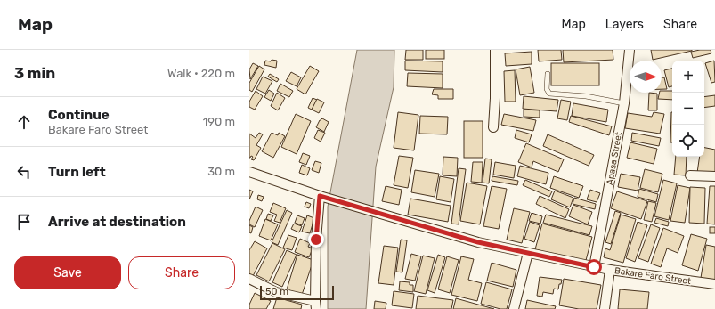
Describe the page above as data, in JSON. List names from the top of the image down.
{
  "streets": {
    "street": ["Apasa Street", "Bakare Faro Street"]
  },
  "crossings": [
    ["Apasa Street", "Bakare Faro Street"]
  ],
  "scale_bar": "50 m",
  "north": "right",
  "page": {
    "header": "Map",
    "nav": ["Map", "Layers", "Share"],
    "heading": ["3 min", "Walk · 220 m"],
    "map_buttons": ["+", "−"],
    "list": [
      ["Continue", "Bakare Faro Street", "190 m"],
      ["Turn left", "30 m"],
      "Arrive at destination"
    ],
    "buttons": ["Save", "Share"],
    "scale": "50 m"
  }
}
